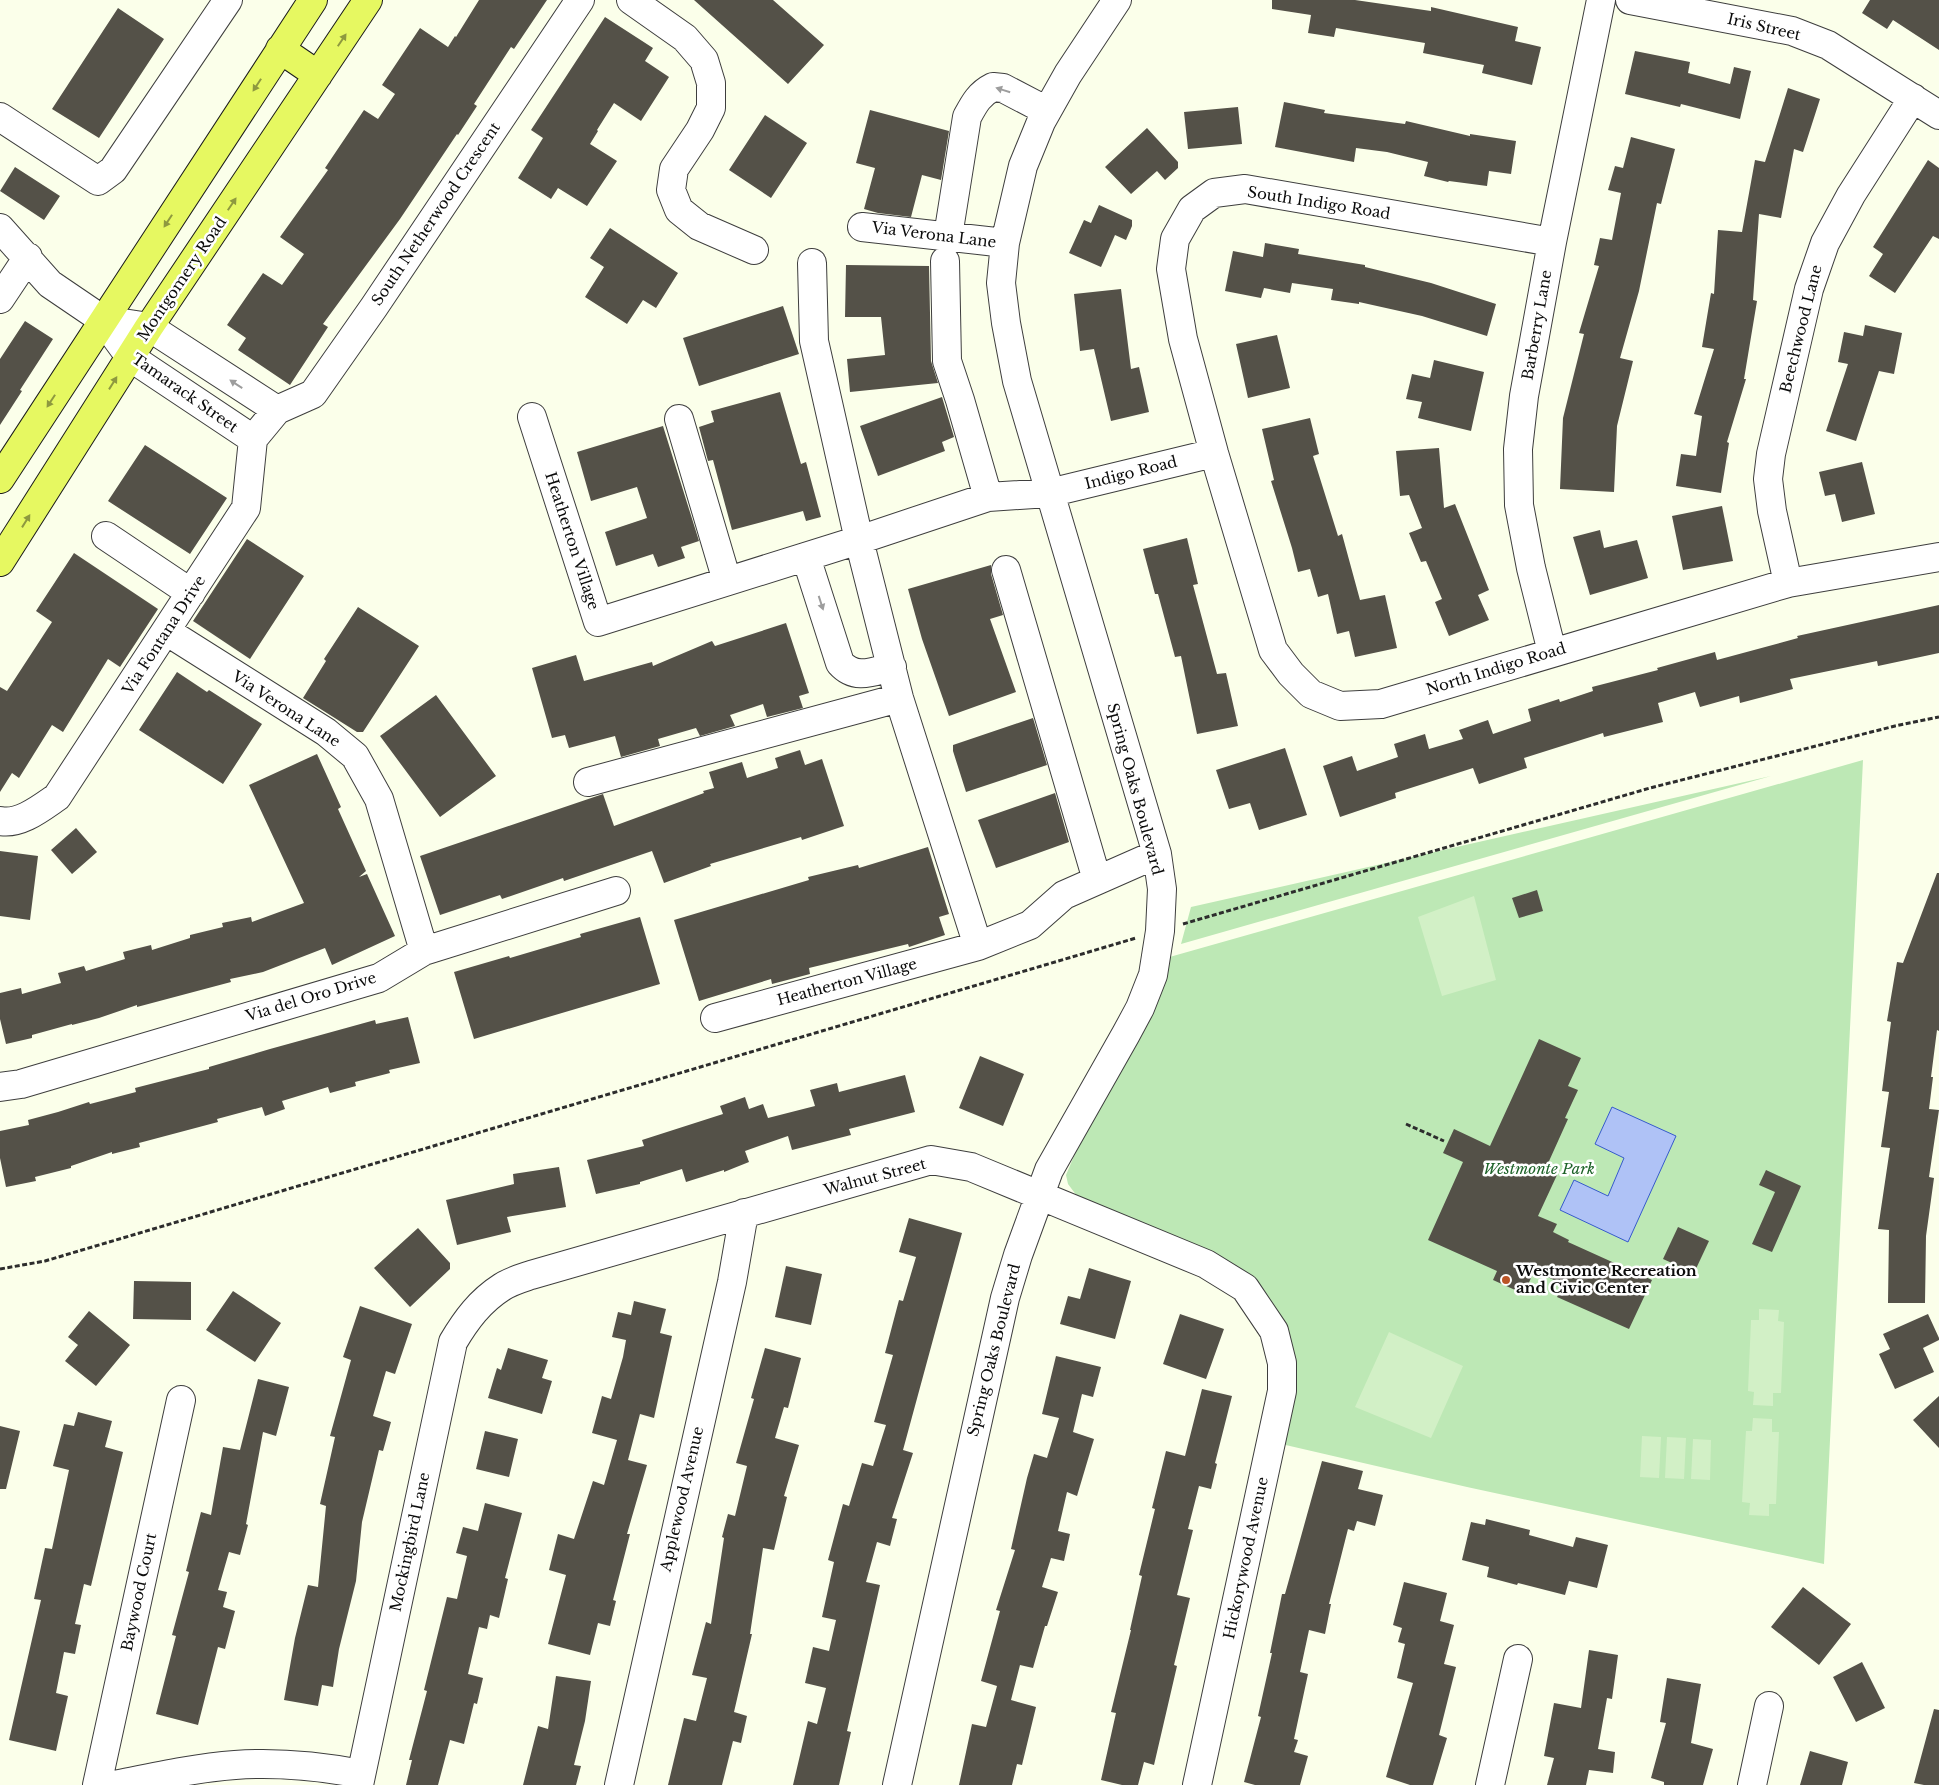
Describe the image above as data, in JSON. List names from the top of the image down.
{
  "streets": {
    "main road": ["Montgomery Road"],
    "street": [
      "Iris Street",
      "South Indigo Road",
      "South Netherwood Crescent",
      "Via Verona Lane",
      "Barberry Lane",
      "Beechwood Lane",
      "Tamarack Street",
      "Indigo Road",
      "Heatherton Village",
      "Via Fontana Drive",
      "North Indigo Road",
      "Spring Oaks Boulevard",
      "Via del Oro Drive",
      "Walnut Street",
      "Applewood Avenue",
      "Mockingbird Lane",
      "Hickorywood Avenue",
      "Baywood Court"
    ]
  },
  "crossings": [
    ["Iris Street", "Beechwood Lane"],
    ["South Indigo Road", "Barberry Lane"],
    ["South Indigo Road", "Indigo Road"],
    ["South Indigo Road", "North Indigo Road"],
    ["South Netherwood Crescent", "Tamarack Street"],
    ["Via Verona Lane", "Via Fontana Drive"],
    ["Via Verona Lane", "Spring Oaks Boulevard"],
    ["Via Verona Lane", "Via del Oro Drive"],
    ["Montgomery Road", "Tamarack Street"],
    ["Barberry Lane", "North Indigo Road"],
    ["Beechwood Lane", "North Indigo Road"],
    ["Tamarack Street", "Via Fontana Drive"],
    ["Indigo Road", "Heatherton Village"],
    ["Indigo Road", "North Indigo Road"],
    ["Indigo Road", "Spring Oaks Boulevard"],
    ["Heatherton Village", "Spring Oaks Boulevard"],
    ["Spring Oaks Boulevard", "Walnut Street"],
    ["Walnut Street", "Applewood Avenue"],
    ["Walnut Street", "Mockingbird Lane"],
    ["Walnut Street", "Hickorywood Avenue"]
  ],
  "parks": ["Westmonte Park"],
  "places": ["Westmonte Recreation and Civic Center"]
}
